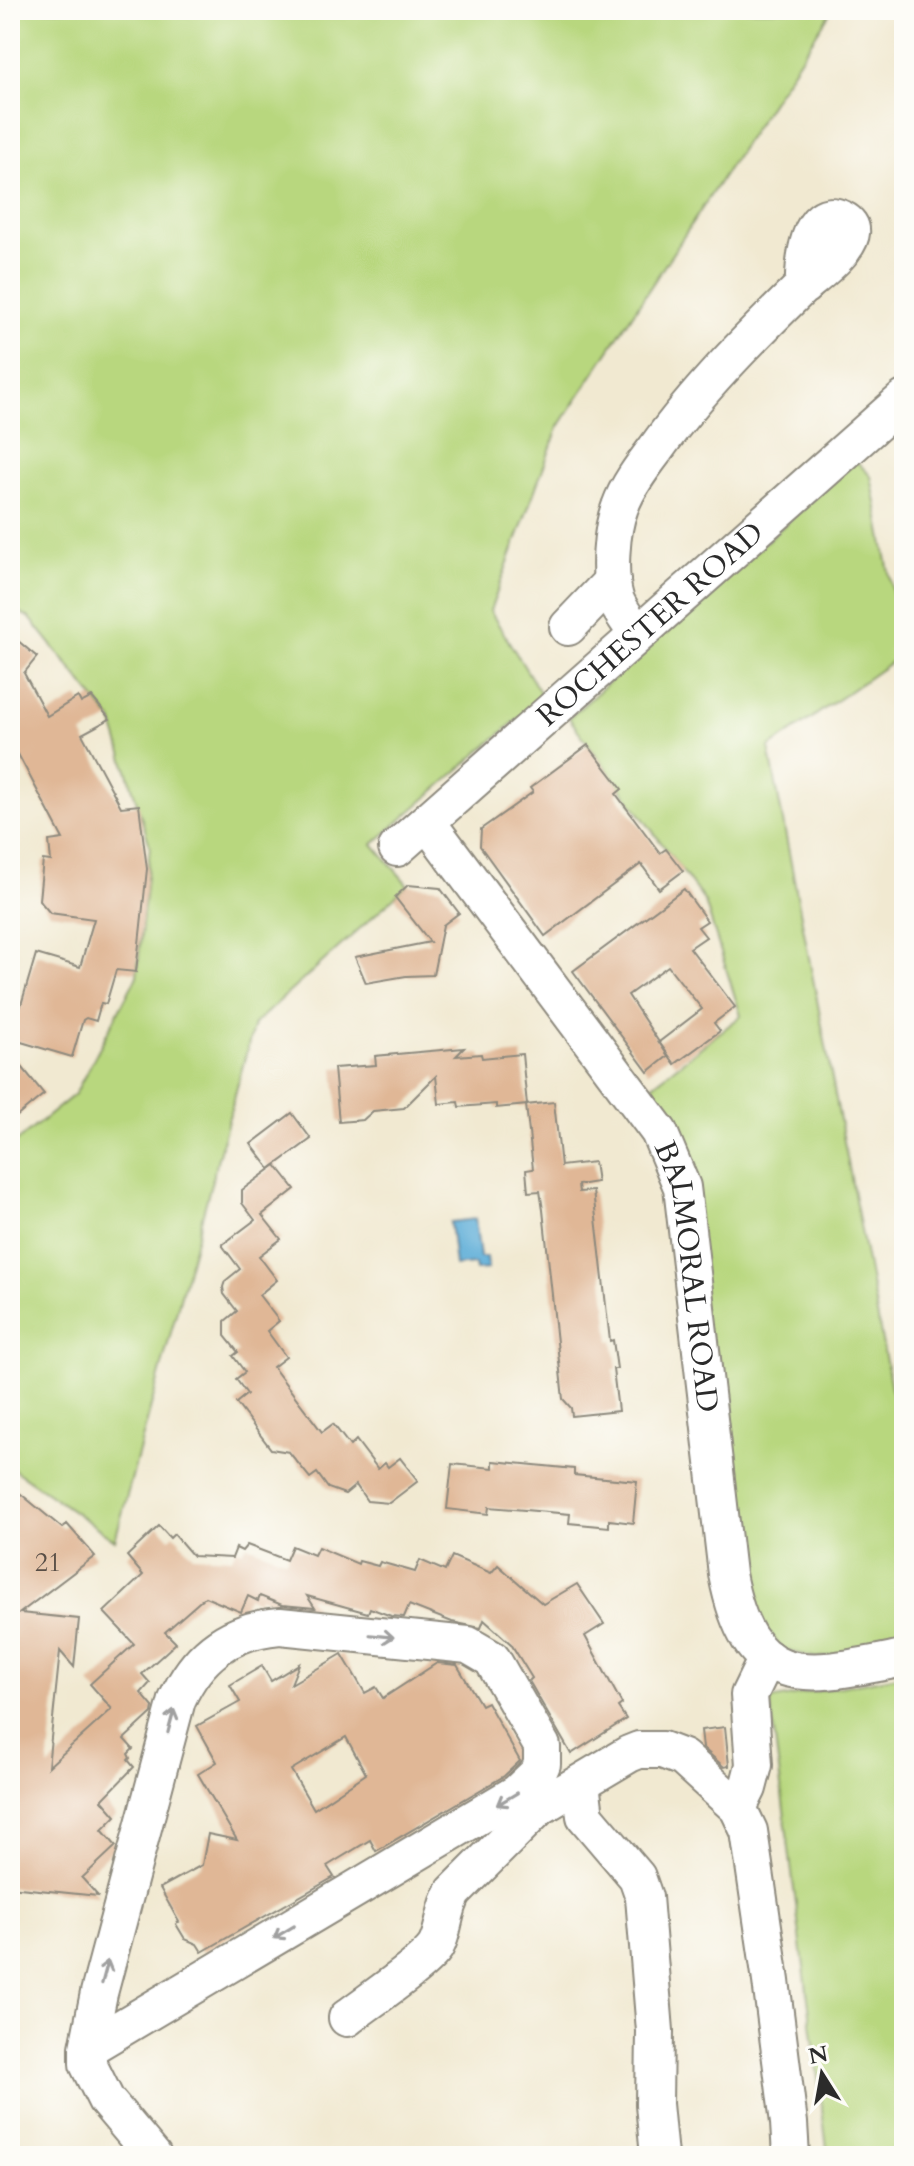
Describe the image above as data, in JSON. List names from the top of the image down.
{
  "streets": {
    "street": ["ROCHESTER ROAD", "BALMORAL ROAD"]
  },
  "crossings": [
    ["ROCHESTER ROAD", "BALMORAL ROAD"]
  ],
  "house_numbers": ["21"],
  "north": "top"
}
